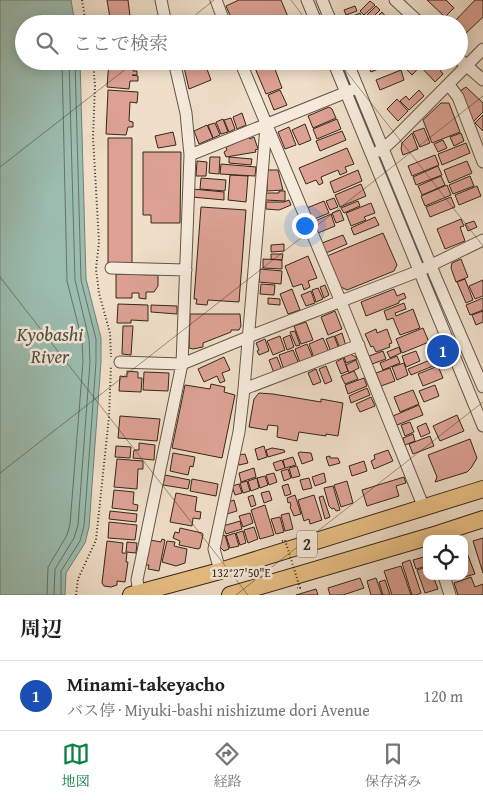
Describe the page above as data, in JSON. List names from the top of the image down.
{
  "streets": {
    "highway": ["2"]
  },
  "water": ["Kyobashi River"],
  "page": {
    "search": "ここで検索",
    "pins": "1",
    "heading": "周辺",
    "list": [
      {
        "mark": "1",
        "name": "Minami-takeyacho",
        "note": "バス停 · Miyuki-bashi nishizume dori Avenue",
        "value": "120 m"
      }
    ],
    "nav": ["地図", "経路", "保存済み"]
  },
  "coordinates": ["132°27'50\"E"]
}
